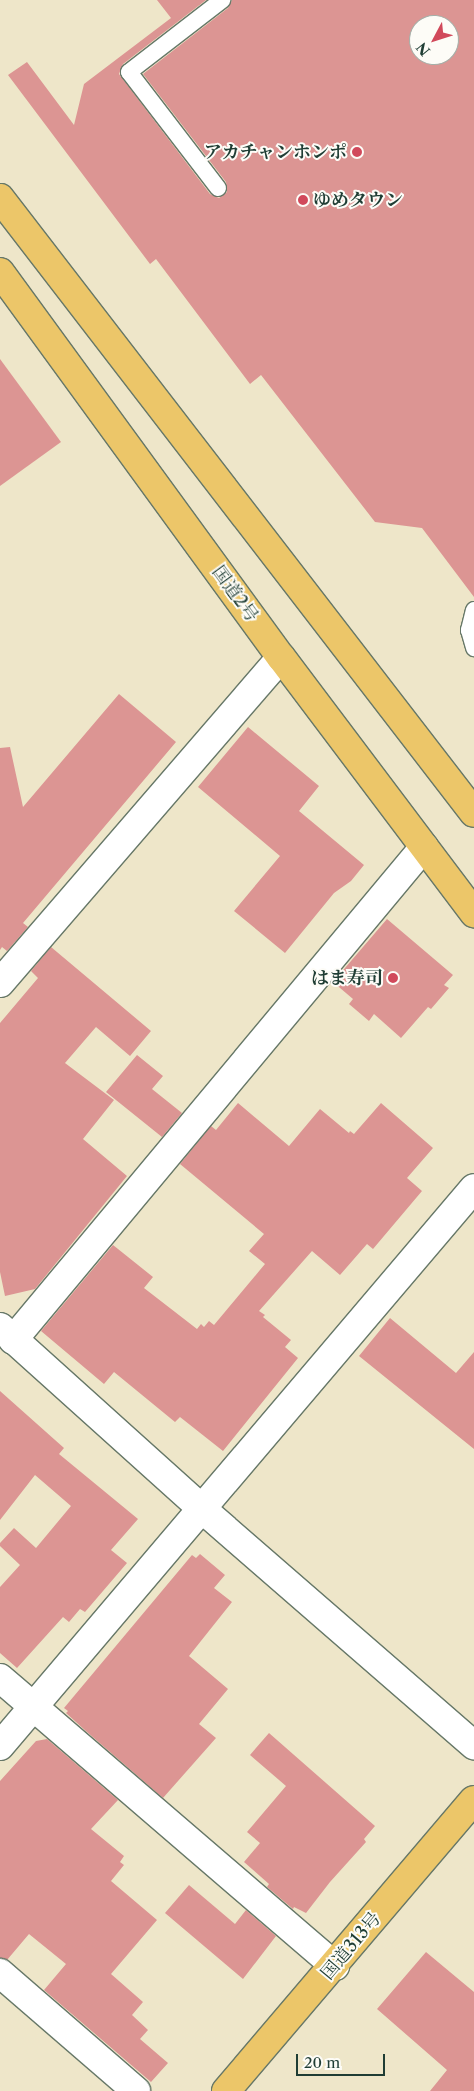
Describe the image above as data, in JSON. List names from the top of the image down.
{
  "streets": {
    "highway": ["国道2号", "国道313号"]
  },
  "places": ["アカチャンホンポ", "ゆめタウン", "はま寿司"],
  "scale_bar": "20 m",
  "north": "bottom left"
}
